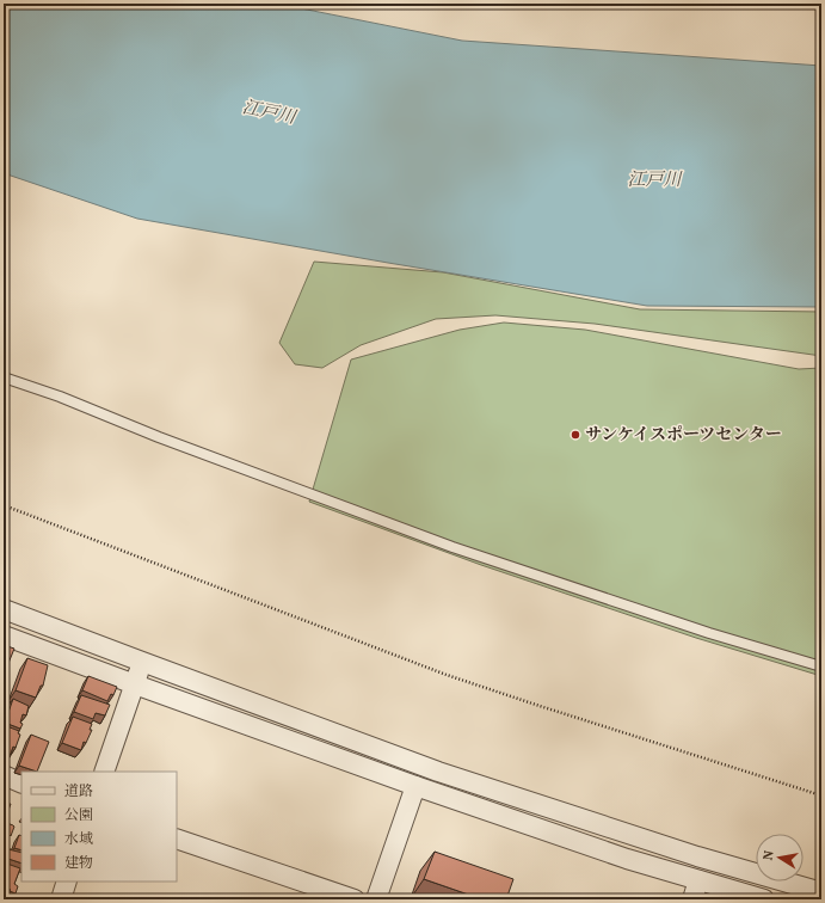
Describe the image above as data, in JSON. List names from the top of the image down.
{
  "water": ["江戸川"],
  "places": ["サンケイスポーツセンター"],
  "legend": [
    "道路",
    "公園",
    "水域",
    "建物"
  ],
  "north": "left"
}
